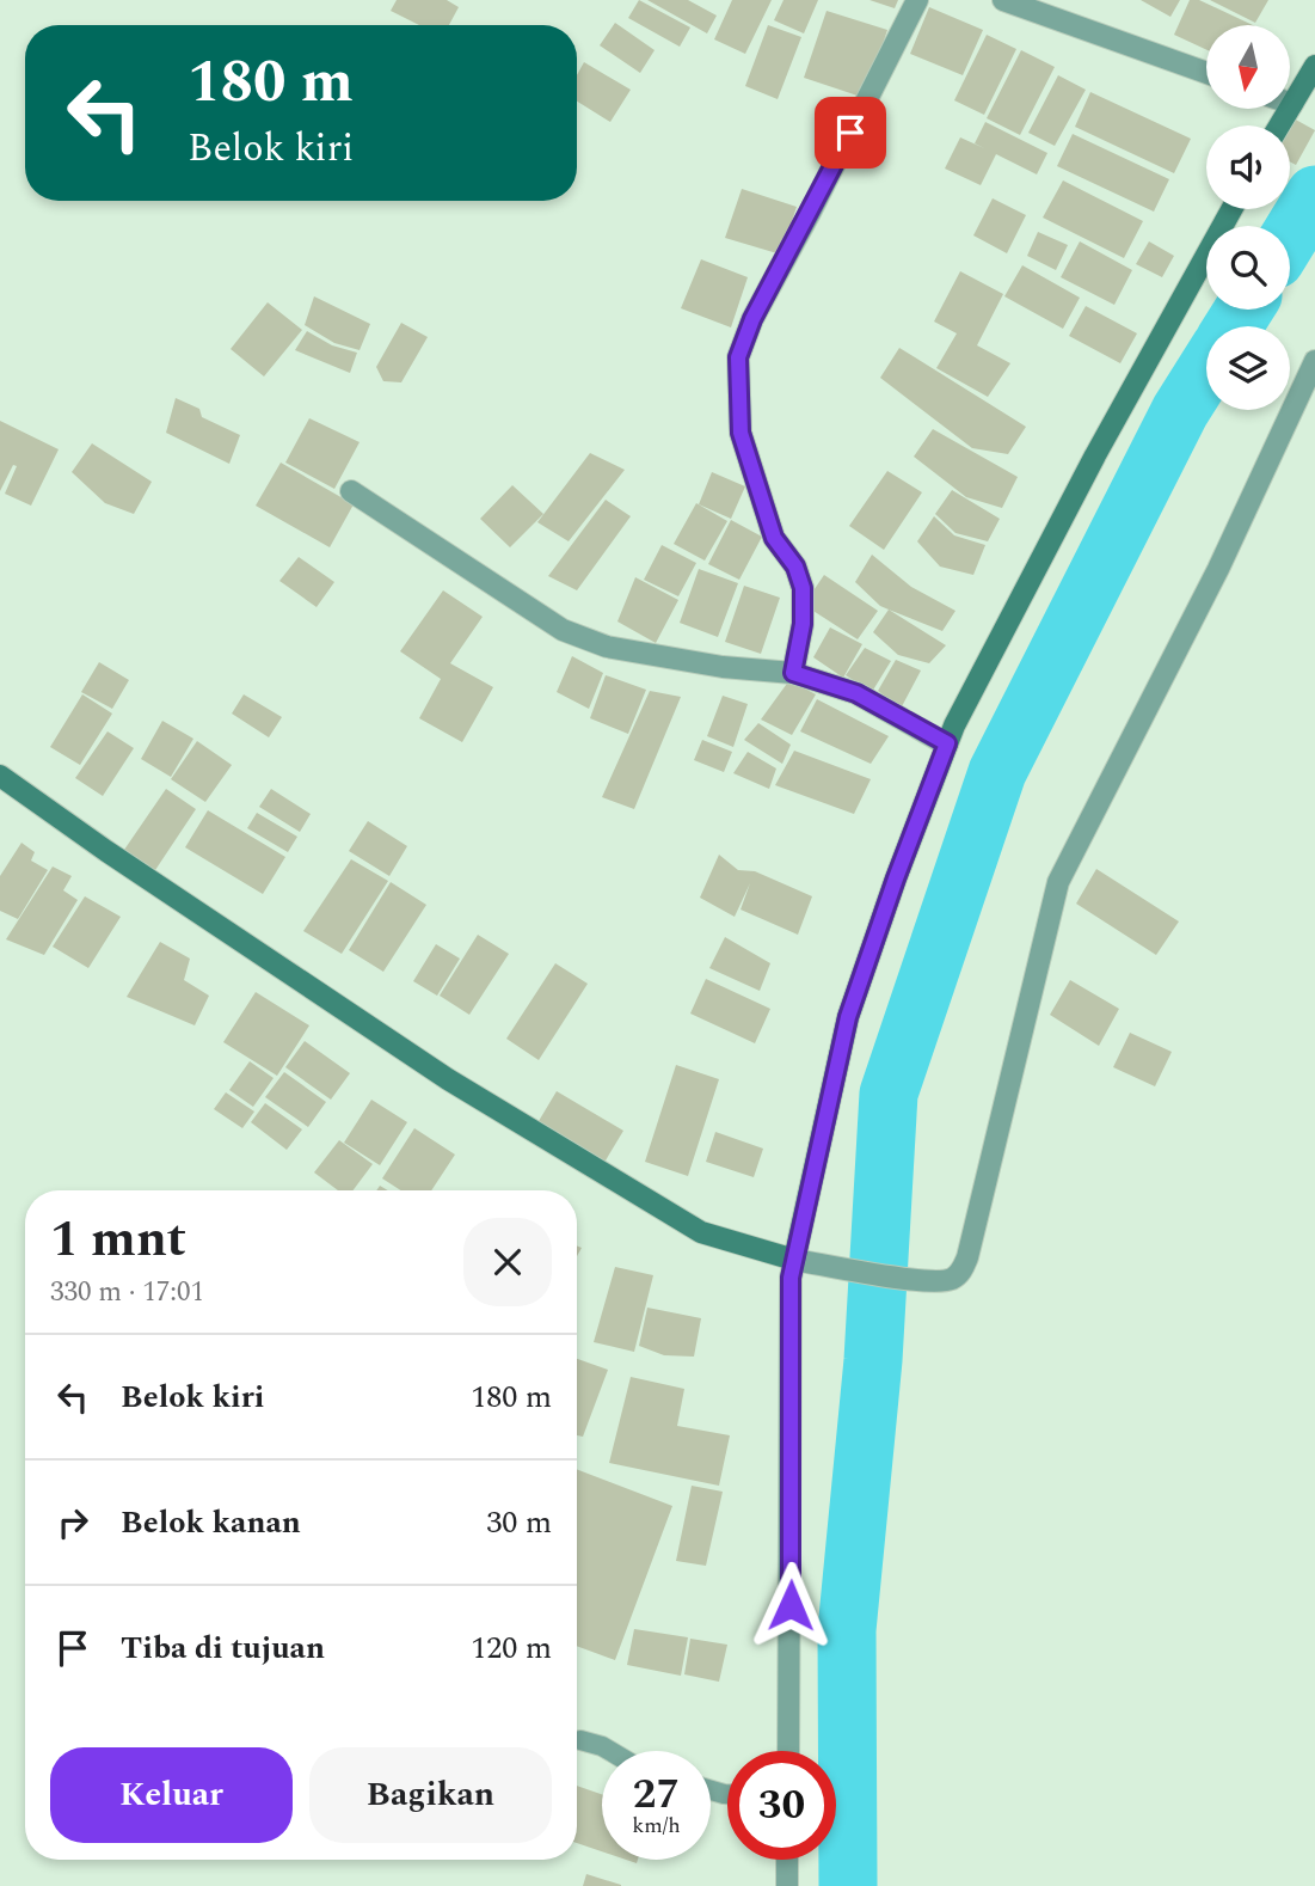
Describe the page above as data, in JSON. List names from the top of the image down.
{
  "north": "bottom",
  "page": {
    "turn": ["180 m", "Belok kiri"],
    "heading": ["1 mnt", "330 m · 17:01"],
    "list": [
      {
        "name": "Belok kiri",
        "value": "180 m"
      },
      {
        "name": "Belok kanan",
        "value": "30 m"
      },
      {
        "name": "Tiba di tujuan",
        "value": "120 m"
      }
    ],
    "buttons": ["Keluar", "Bagikan"],
    "speed": "27 km/h",
    "limit": "30"
  }
}
